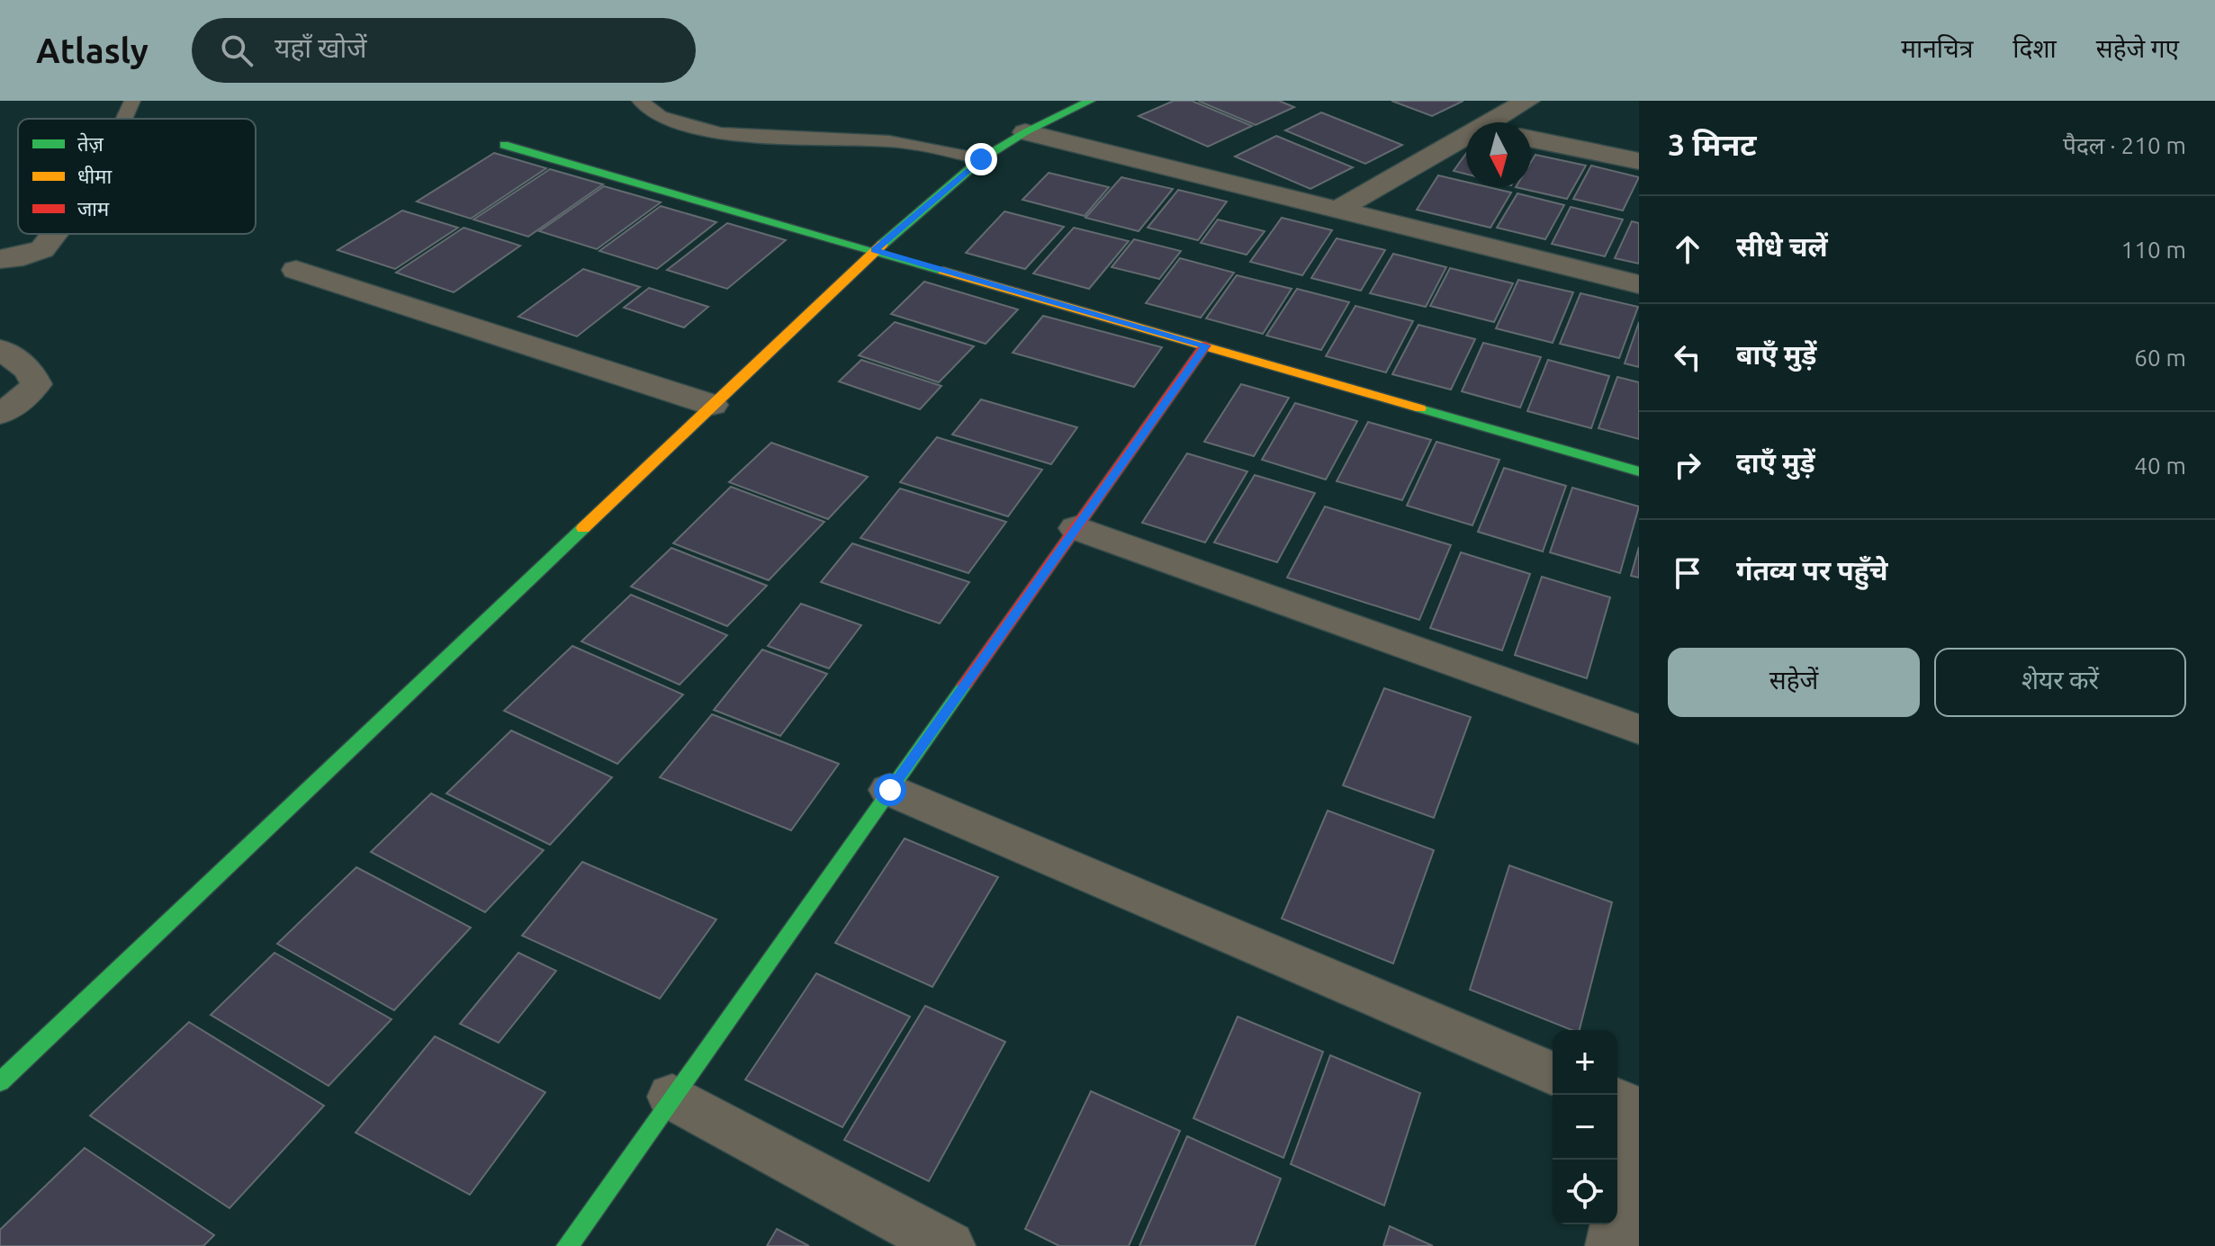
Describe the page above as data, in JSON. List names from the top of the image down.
{
  "legend": ["तेज़", "धीमा", "जाम"],
  "north": "bottom",
  "page": {
    "header": "Atlasly",
    "search": "यहाँ खोजें",
    "nav": ["मानचित्र", "दिशा", "सहेजे गए"],
    "heading": ["3 मिनट", "पैदल · 210 m"],
    "list": [
      ["सीधे चलें", "110 m"],
      ["बाएँ मुड़ें", "60 m"],
      ["दाएँ मुड़ें", "40 m"],
      "गंतव्य पर पहुँचे"
    ],
    "buttons": ["सहेजें", "शेयर करें"],
    "map_buttons": ["+", "−"]
  }
}
